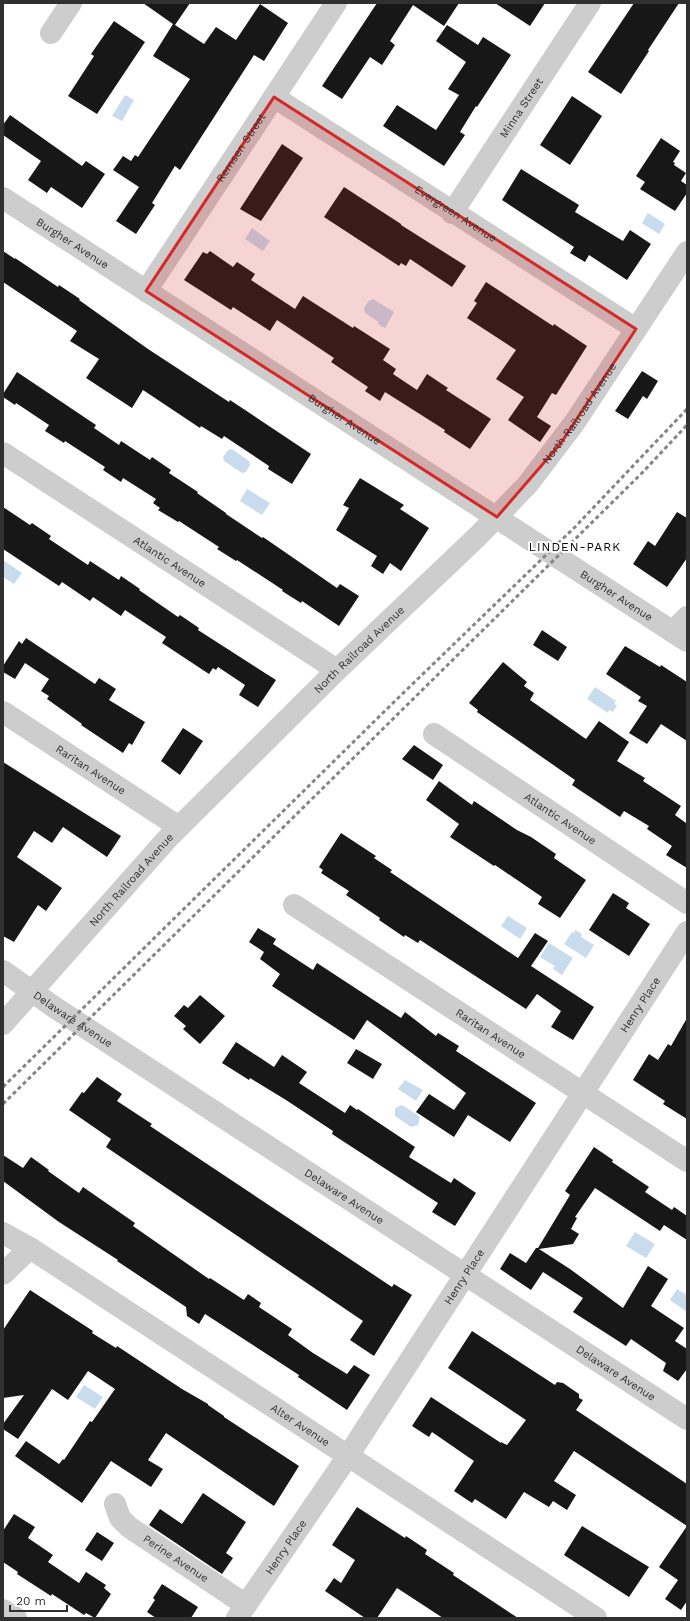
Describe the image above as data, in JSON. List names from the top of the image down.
{
  "streets": {
    "street": [
      "Minna Street",
      "Remsen Street",
      "Evergreen Avenue",
      "Burgher Avenue",
      "North Railroad Avenue",
      "Atlantic Avenue",
      "Raritan Avenue",
      "Henry Place",
      "Delaware Avenue",
      "Alter Avenue",
      "Perine Avenue"
    ]
  },
  "crossings": [
    ["Minna Street", "Evergreen Avenue"],
    ["Remsen Street", "Evergreen Avenue"],
    ["Remsen Street", "Burgher Avenue"],
    ["Evergreen Avenue", "North Railroad Avenue"],
    ["Burgher Avenue", "North Railroad Avenue"],
    ["North Railroad Avenue", "Atlantic Avenue"],
    ["North Railroad Avenue", "Raritan Avenue"],
    ["North Railroad Avenue", "Delaware Avenue"],
    ["Raritan Avenue", "Henry Place"],
    ["Henry Place", "Delaware Avenue"],
    ["Henry Place", "Alter Avenue"],
    ["Henry Place", "Perine Avenue"]
  ],
  "districts": ["LINDEN-PARK"],
  "scale_bar": "20 m"
}
